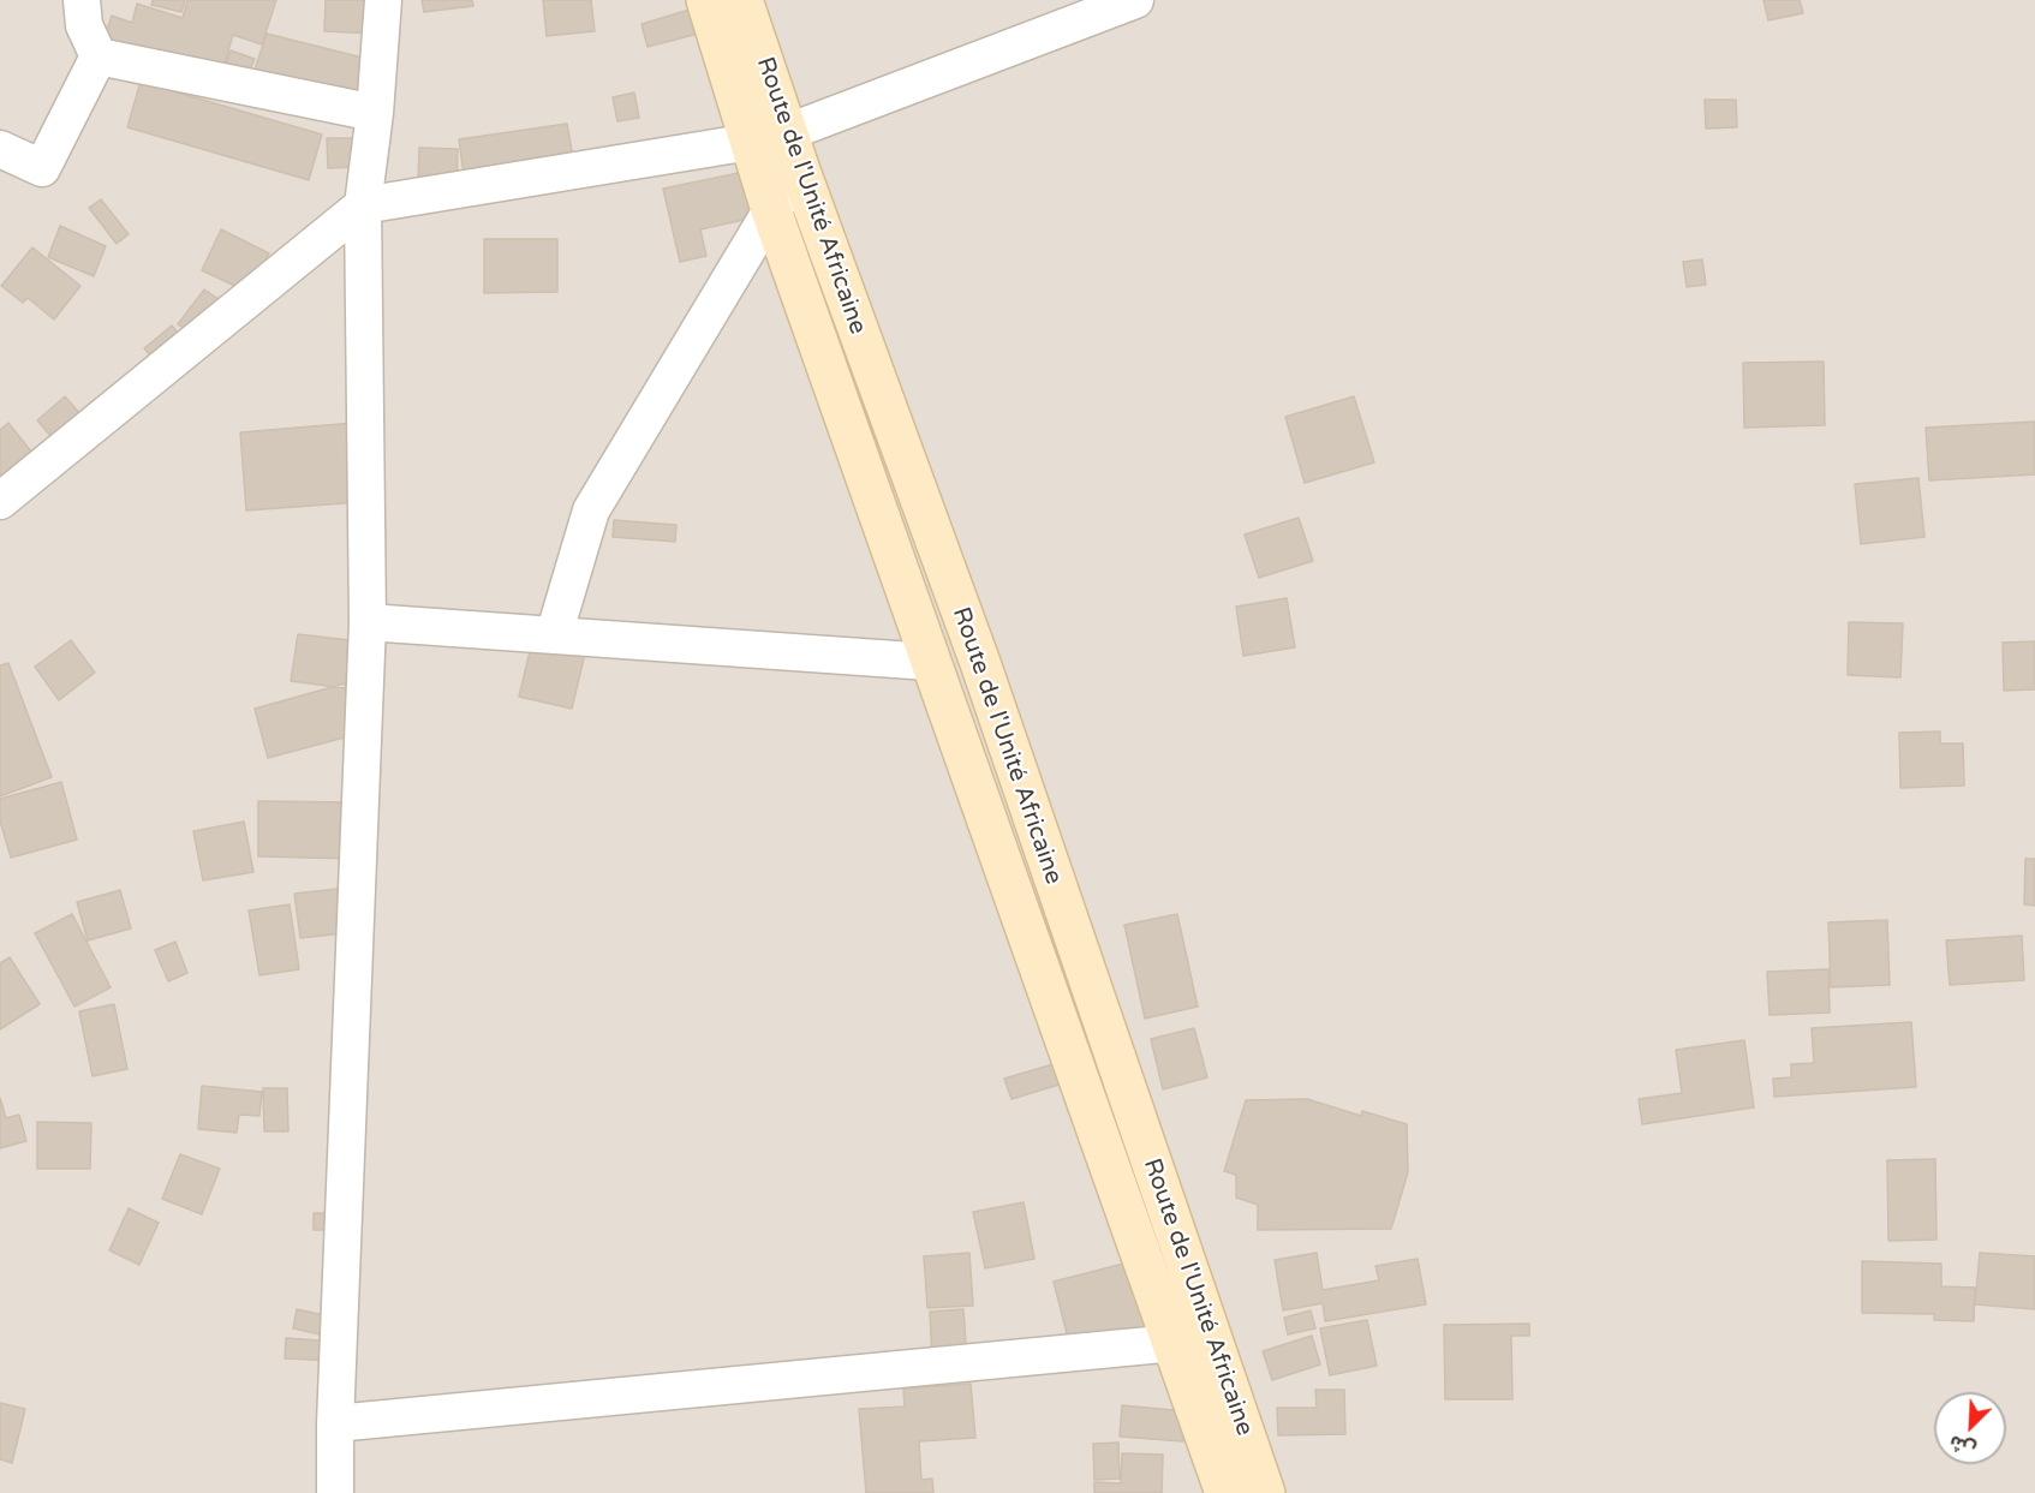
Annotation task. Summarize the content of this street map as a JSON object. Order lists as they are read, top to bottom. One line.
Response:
{"streets":{"main road":["Route de l'Unité Africaine"]},"north":"bottom left"}
